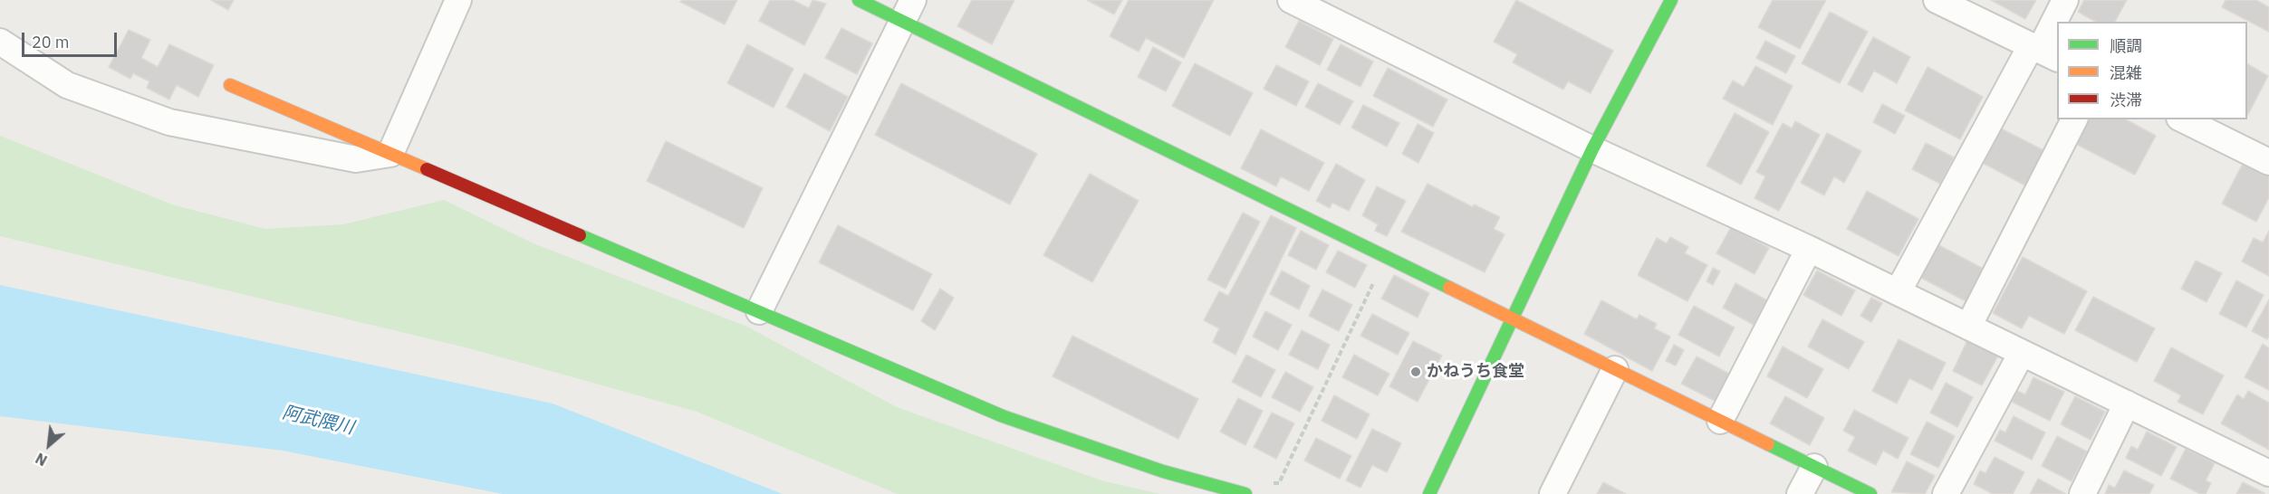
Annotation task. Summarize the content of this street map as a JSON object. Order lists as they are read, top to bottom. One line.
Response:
{"water":["阿武隈川"],"places":["かねうち食堂"],"legend":["順調","混雑","渋滞"],"scale_bar":"20 m","north":"bottom left"}
